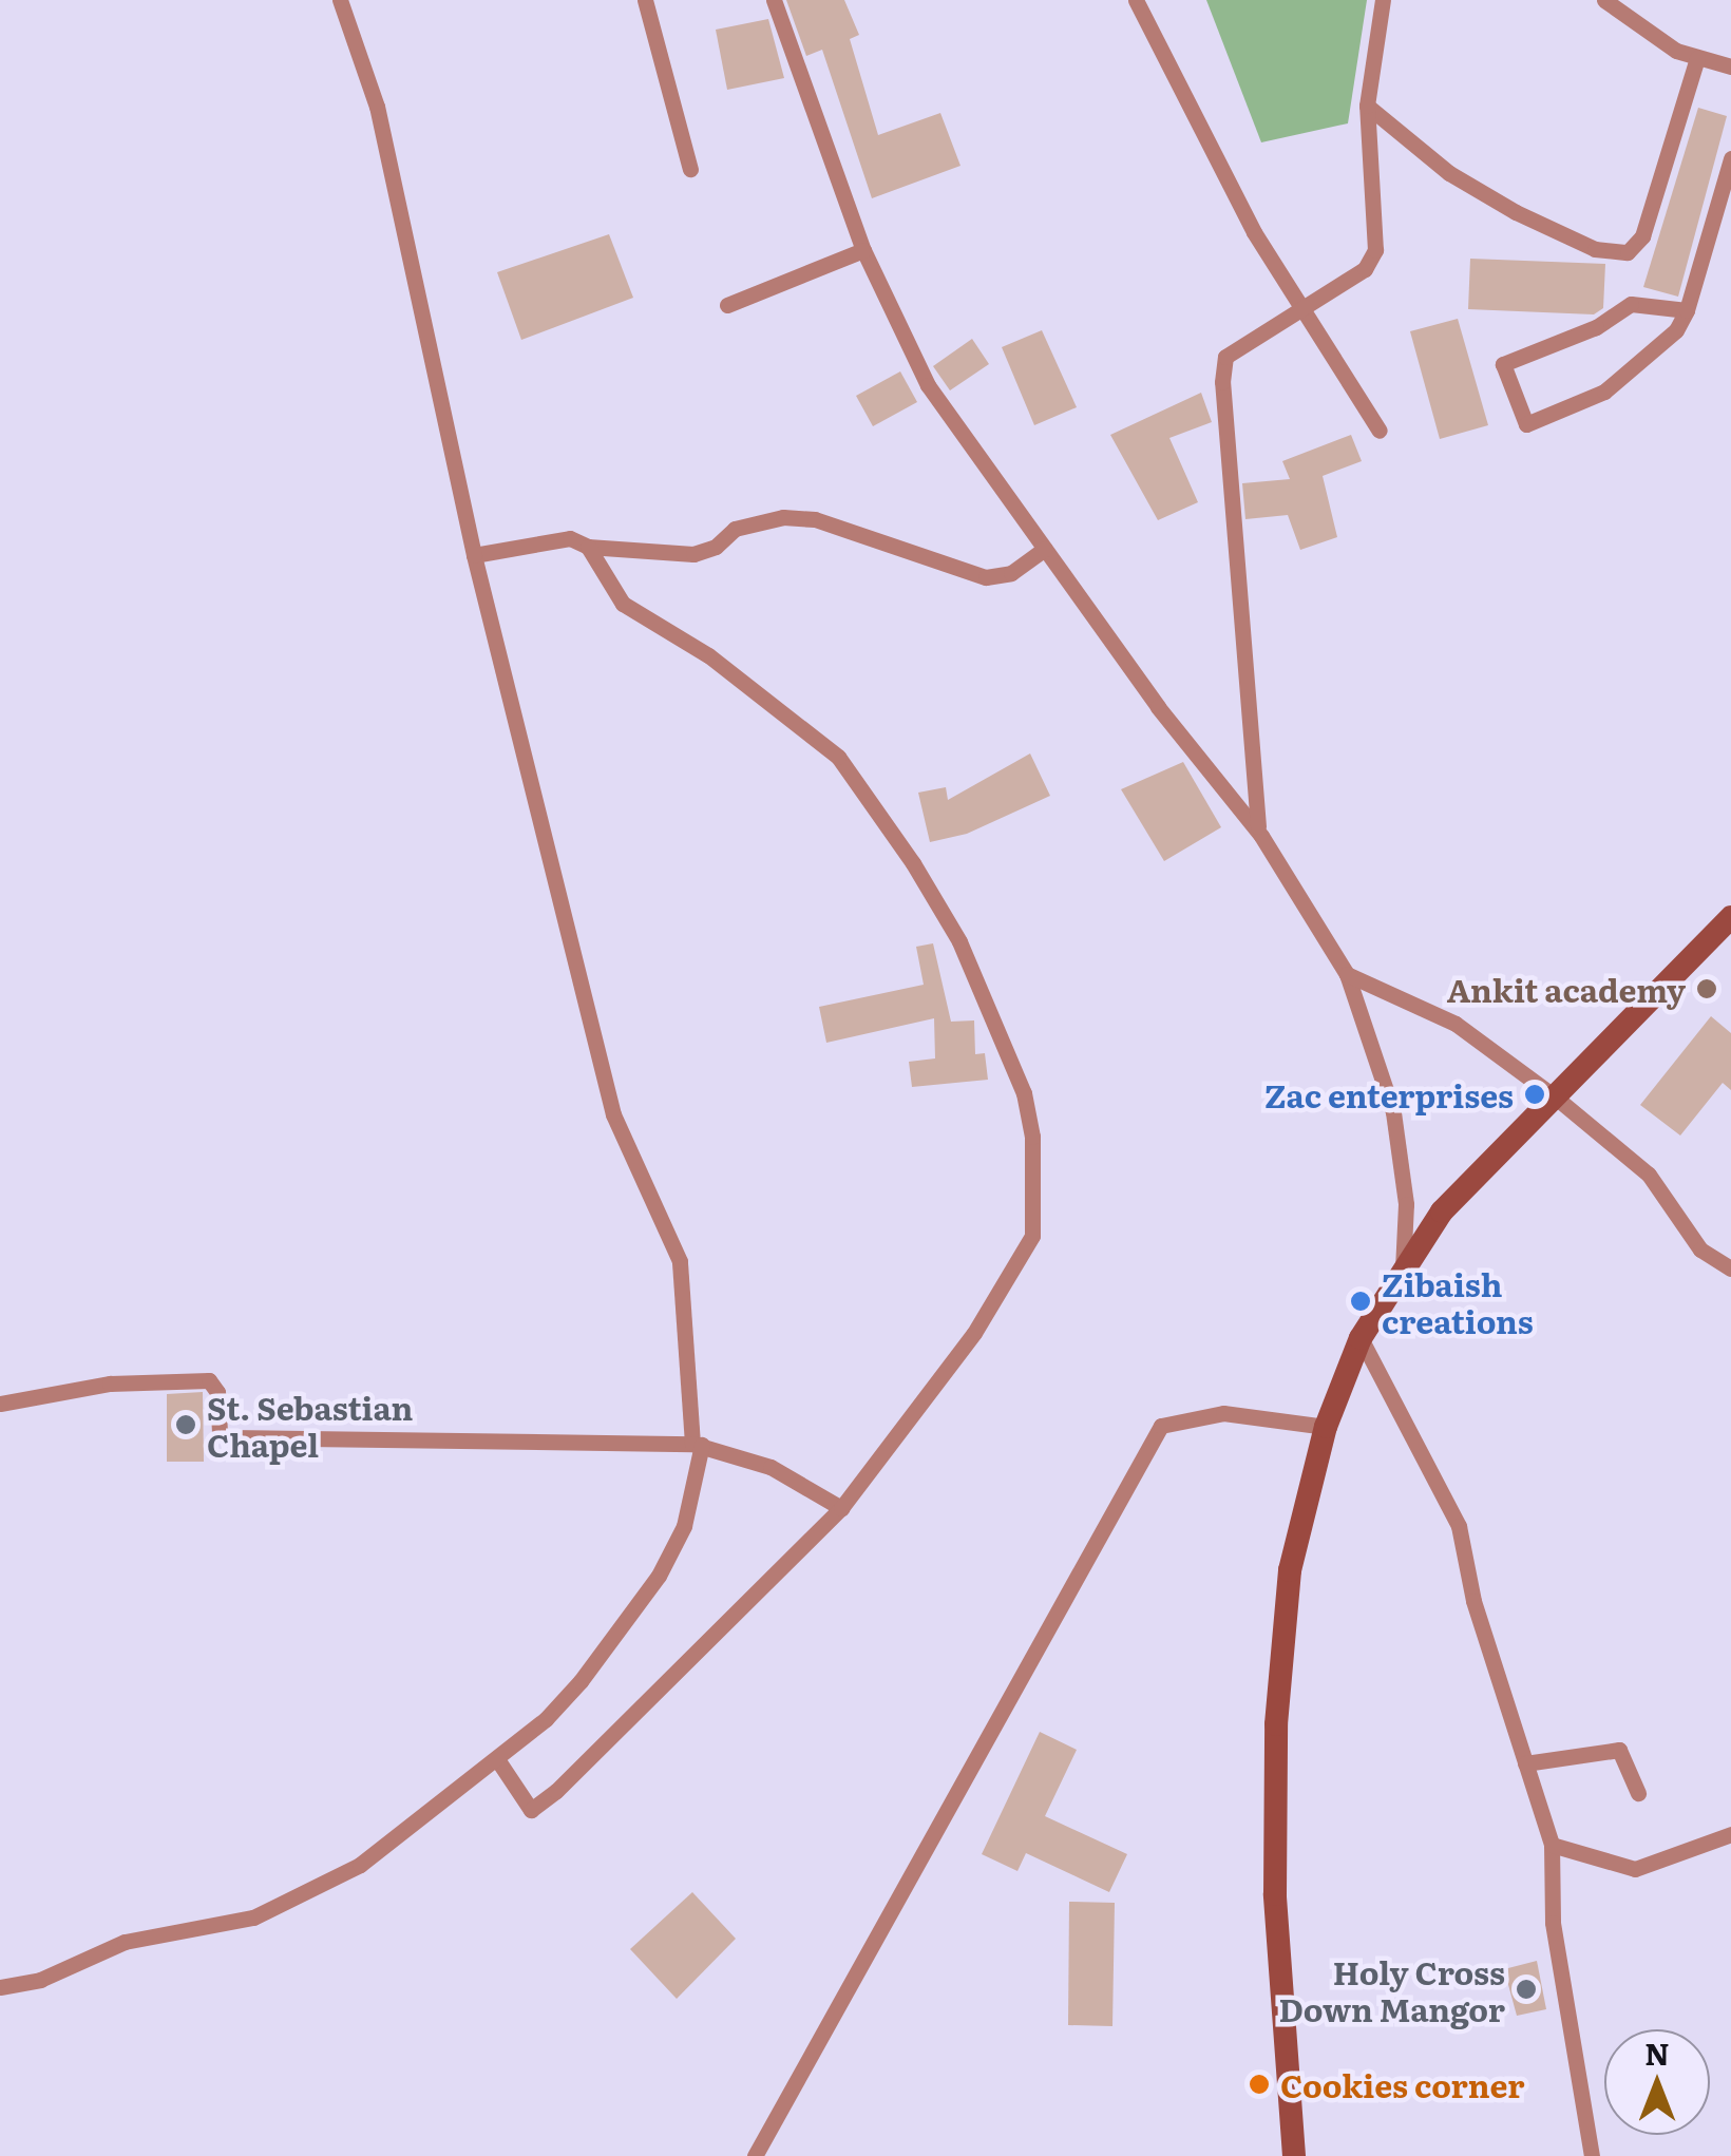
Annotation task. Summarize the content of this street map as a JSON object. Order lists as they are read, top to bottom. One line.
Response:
{"places":["Ankit academy","Zac enterprises","Zibaish creations","St. Sebastian Chapel","Holy Cross Down Mangor","Cookies corner"],"north":"top"}
